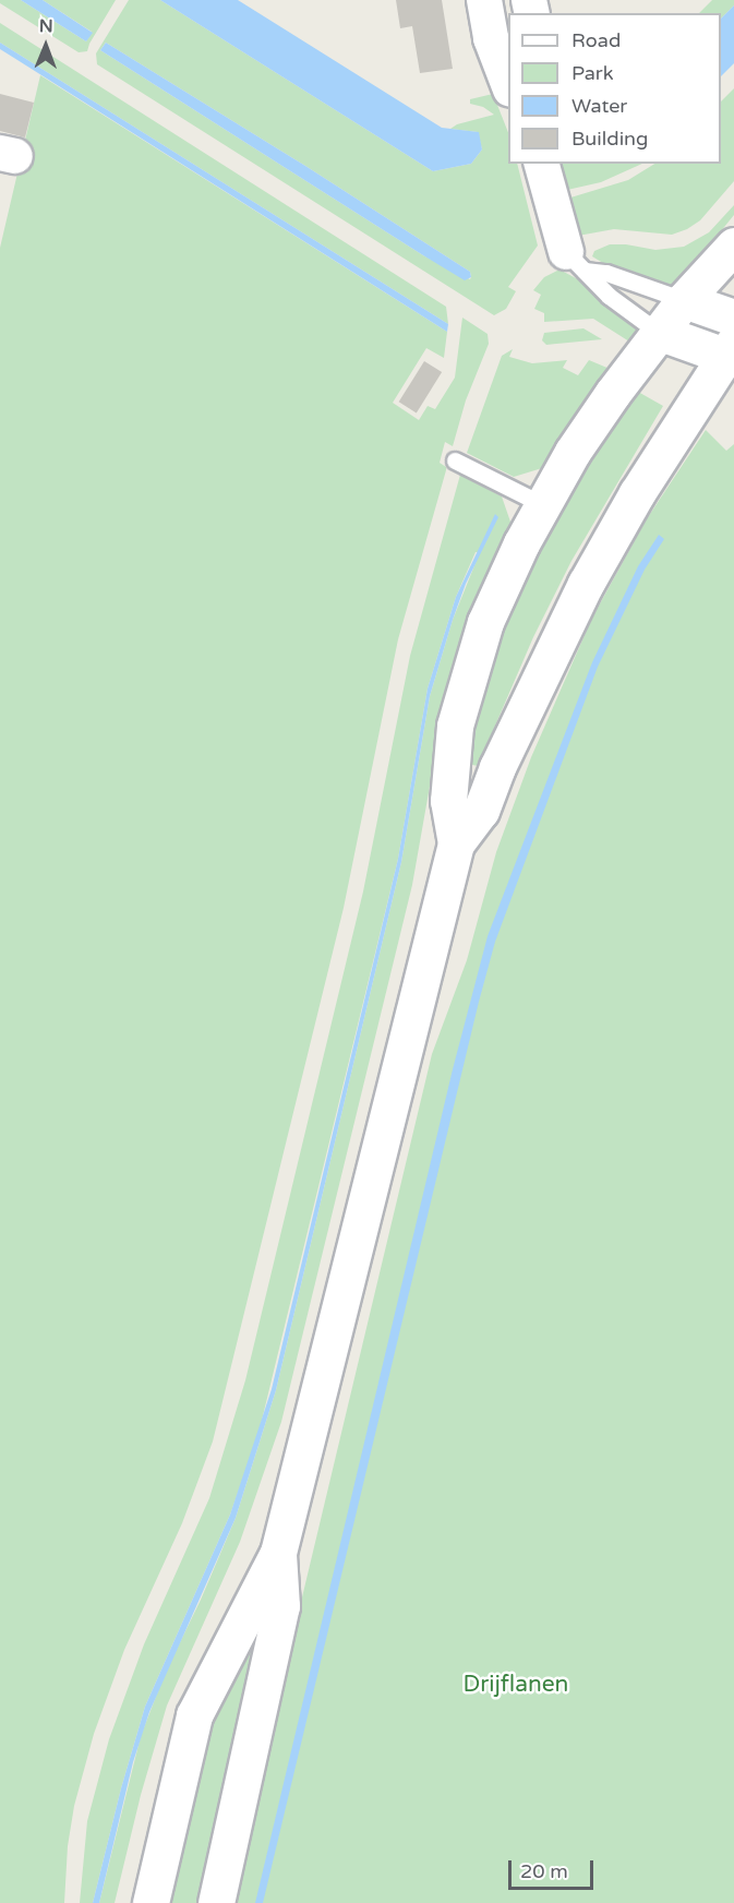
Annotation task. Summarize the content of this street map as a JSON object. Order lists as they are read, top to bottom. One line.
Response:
{"parks":["Drijflanen"],"legend":["Road","Park","Water","Building"],"scale_bar":"20 m","north":"top"}
